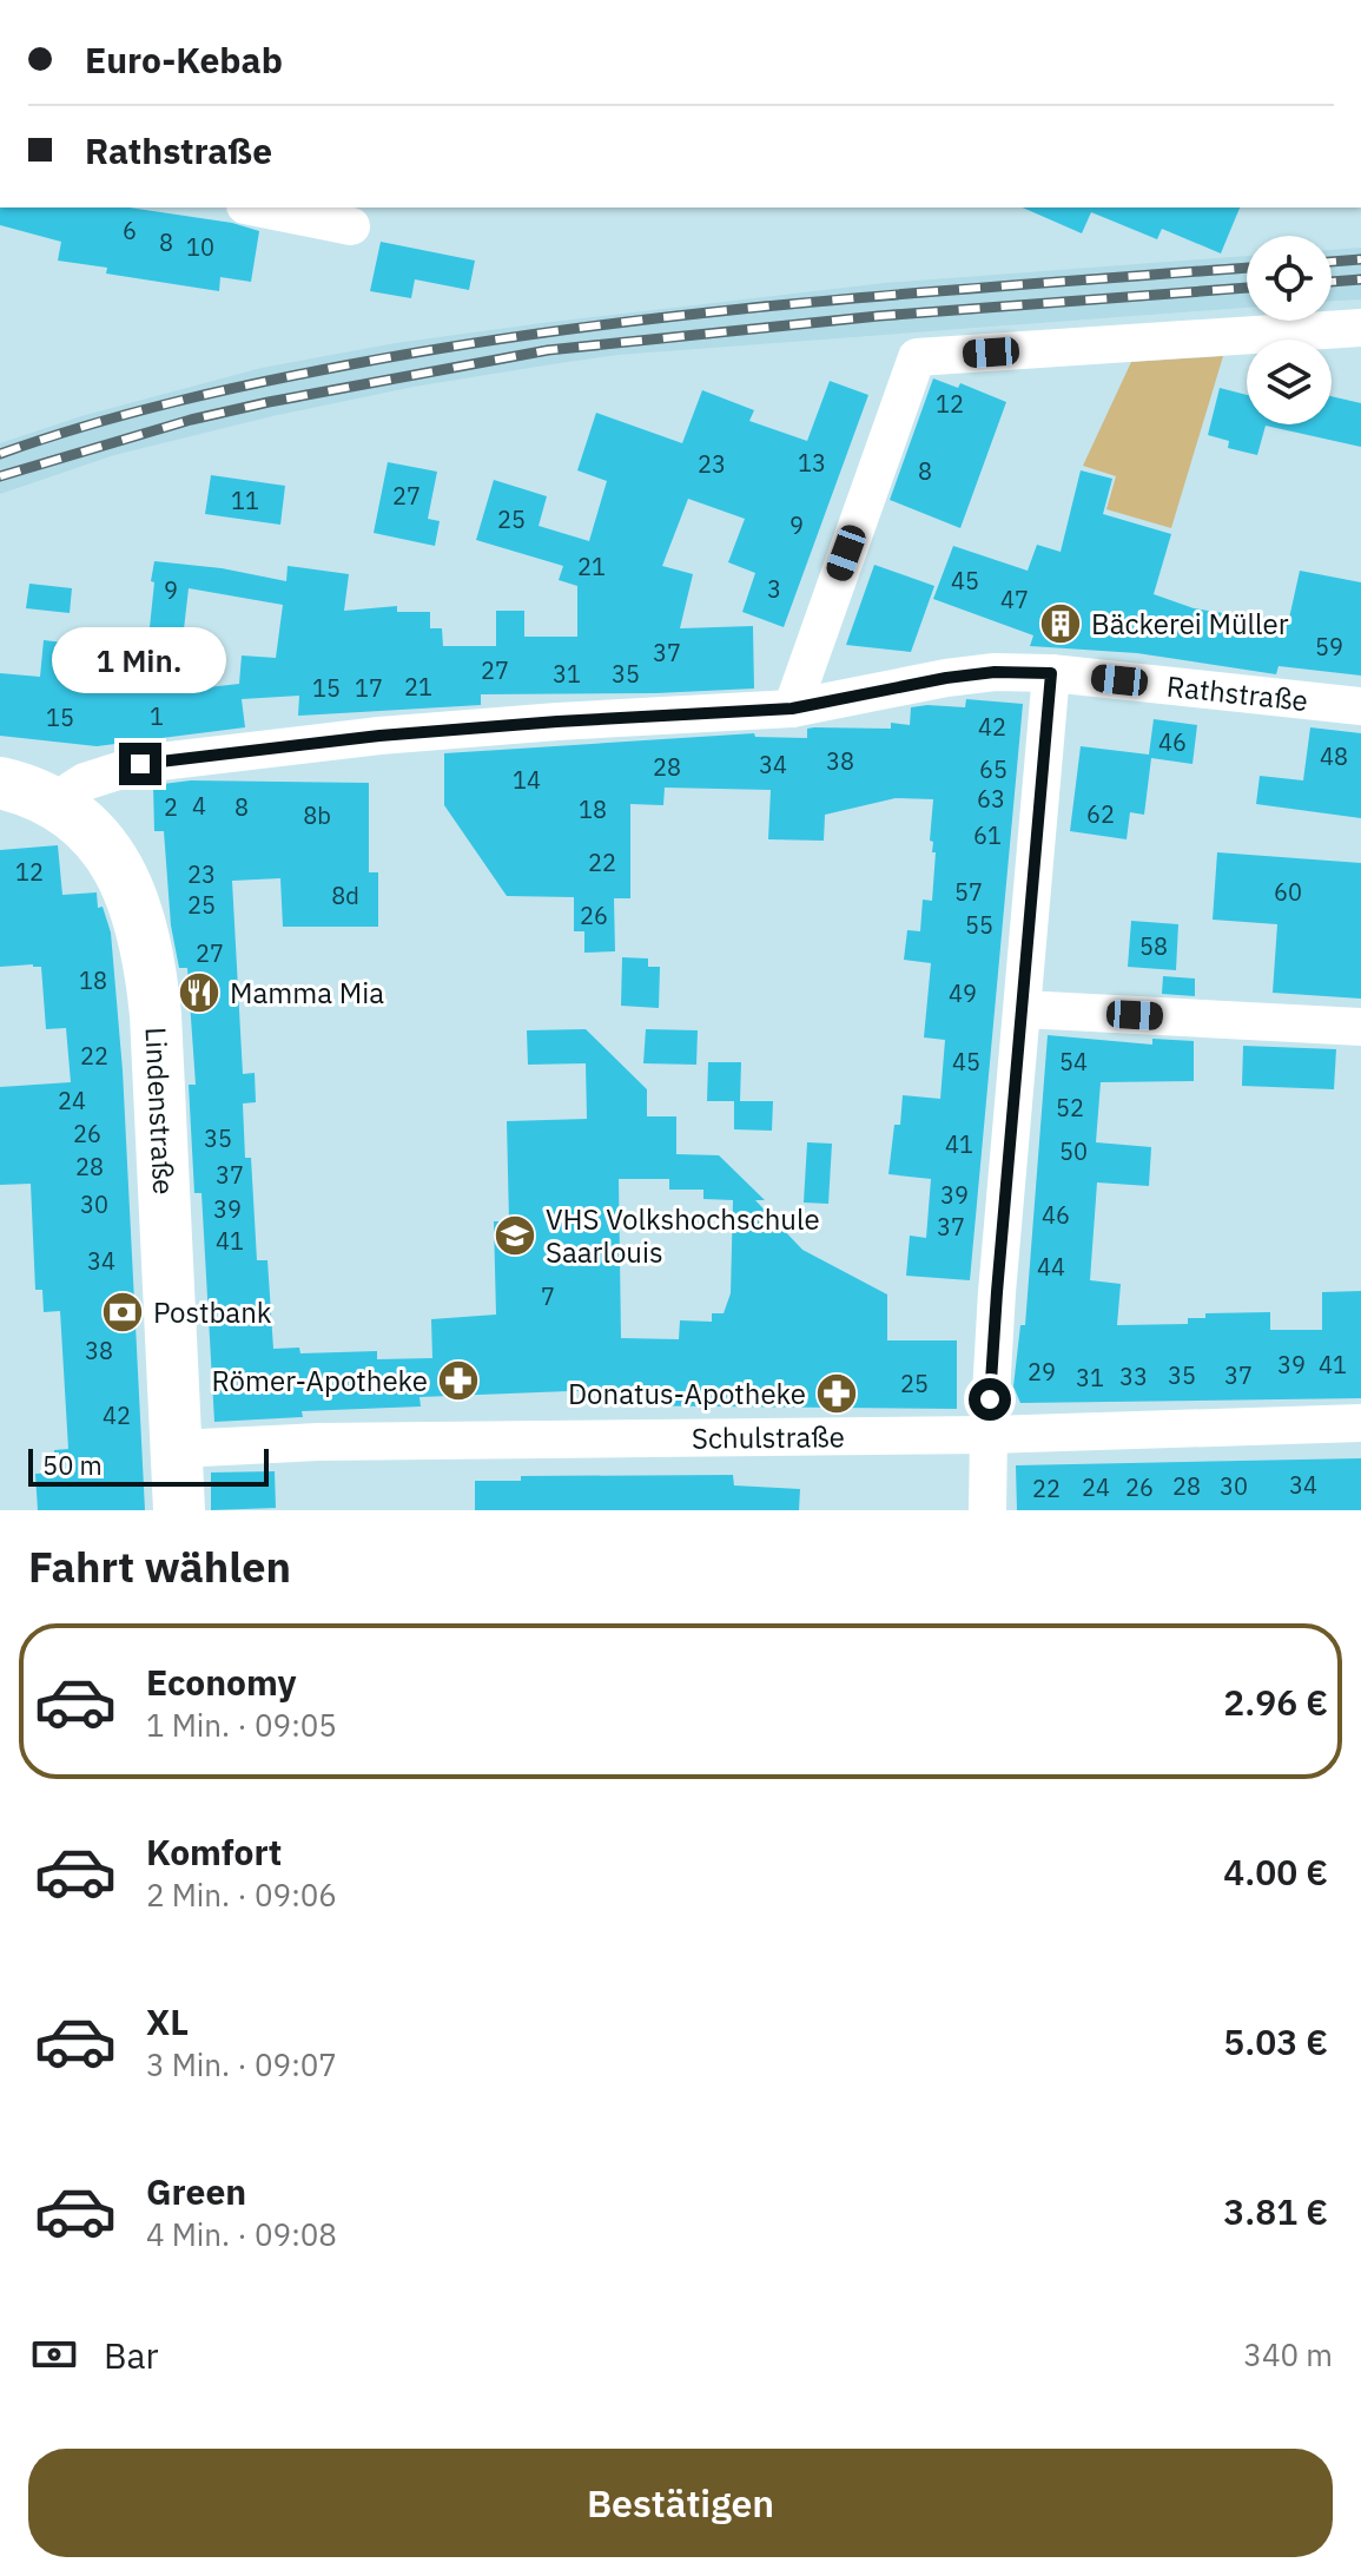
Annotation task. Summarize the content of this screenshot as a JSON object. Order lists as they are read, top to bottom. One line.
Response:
{"streets":{"street":["Rathstraße","Lindenstraße","Schulstraße"]},"crossings":[["Rathstraße","Lindenstraße"],["Lindenstraße","Schulstraße"]],"places":{"building":["Bäckerei Müller"],"restaurant":["Mamma Mia"],"school or university":["VHS Volkshochschule Saarlouis"],"bank":["Postbank"],"pharmacy":["Römer-Apotheke","Donatus-Apotheke"]},"house_numbers":["6","8","10","12","13","23","8","27","11","25","9","21","45","3","9","47","59","37","27","31","35","21","15","17","1","15","42","46","48","38","34","28","65","14","63","4","2","8","18","62","8b","61","22","12","23","57","60","8d","25","26","55","58","27","18","49","22","45","54","24","52","26","35","41","50","28","37","39","30","39","46","37","41","34","44","7","38","39","41","29","35","37","33","31","25","42","34","28","30","24","26","22"],"scale_bar":"50 m","page":{"banner":["Euro-Kebab","Rathstraße"],"bubble":"1 Min.","scale":"50 m","heading":"Fahrt wählen","list":[{"name":"Economy","note":"1 Min. · 09:05","value":"2.96 €"},{"name":"Komfort","note":"2 Min. · 09:06","value":"4.00 €"},{"name":"XL","note":"3 Min. · 09:07","value":"5.03 €"},{"name":"Green","note":"4 Min. · 09:08","value":"3.81 €"}],"pay":["Bar","340 m"],"buttons":"Bestätigen"}}
